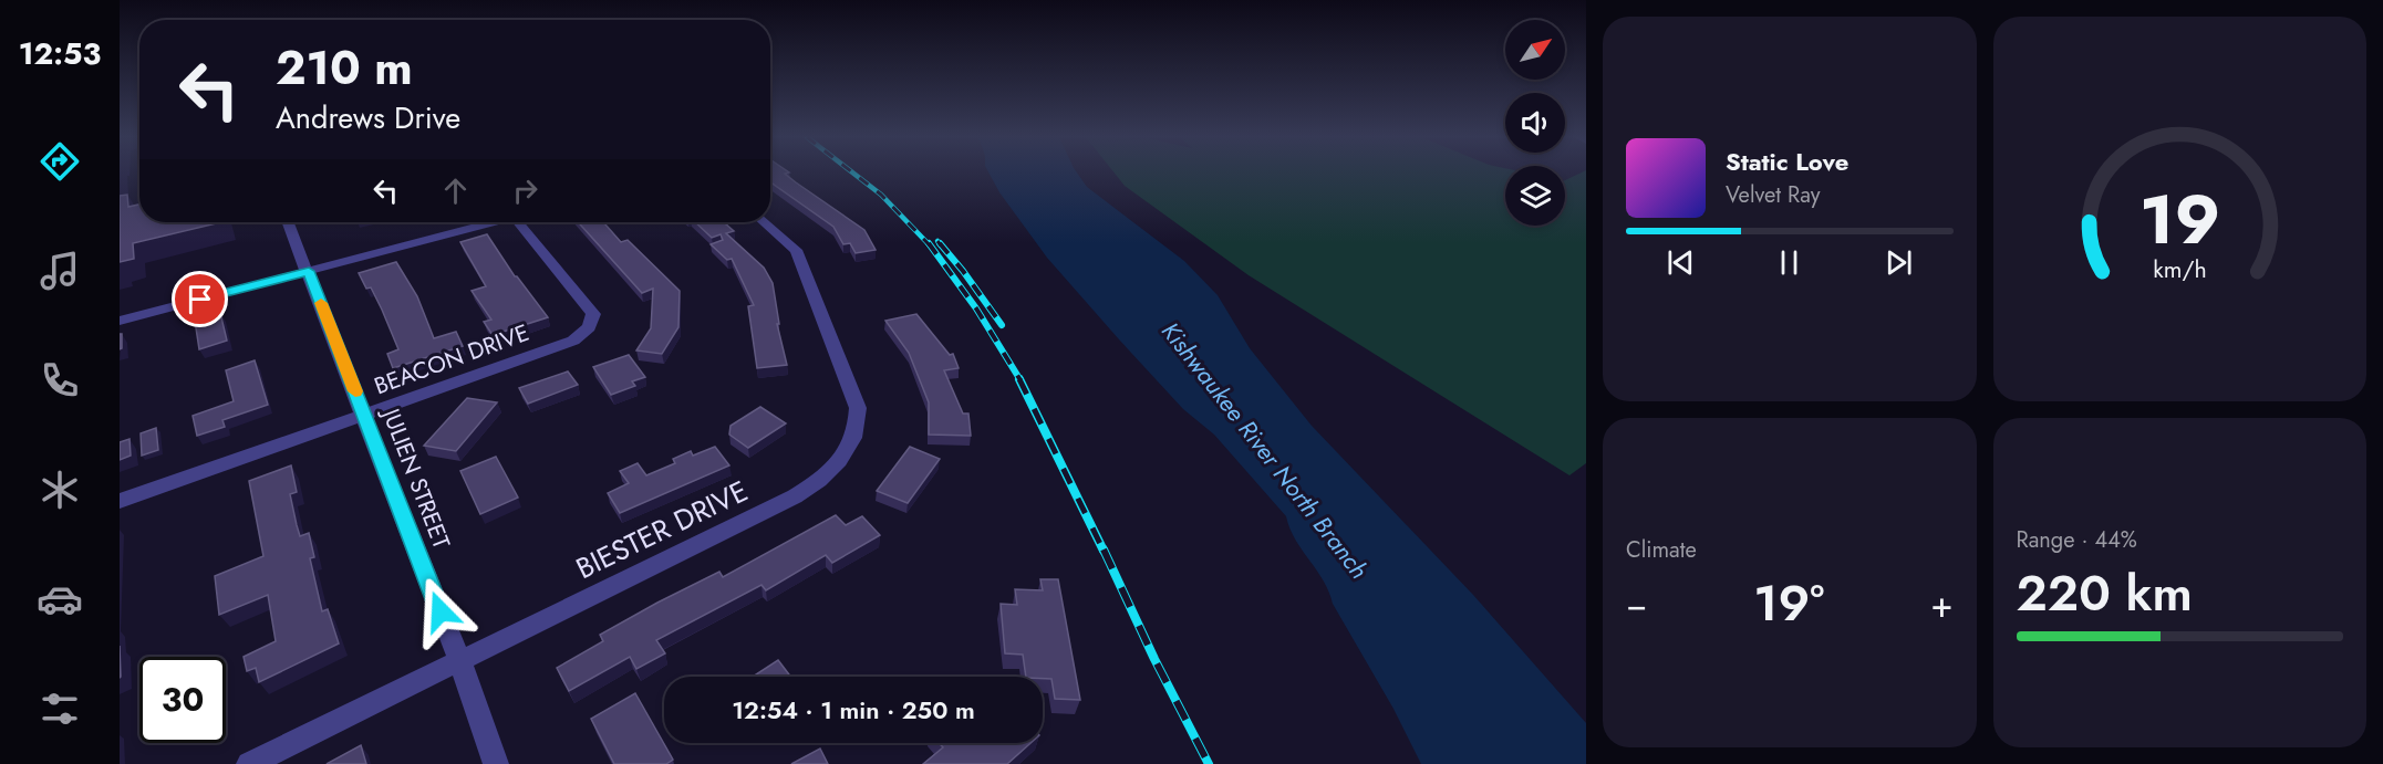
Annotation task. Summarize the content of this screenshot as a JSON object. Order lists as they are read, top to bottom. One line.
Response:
{"streets":{"street":["BEACON DRIVE","JULIEN STREET","BIESTER DRIVE"]},"crossings":[["BEACON DRIVE","JULIEN STREET"],["JULIEN STREET","BIESTER DRIVE"]],"water":["Kishwaukee River North Branch"],"north":"top right","page":{"tabs":"12:53","turn":["210 m","Andrews Drive"],"song":["Static Love","Velvet Ray"],"tile":["Climate",["Range · 44%","220 km"]],"heat":["−","19°","+"],"limit":"30","trip":"12:54 · 1 min · 250 m","gauge":["19","km/h"]}}
